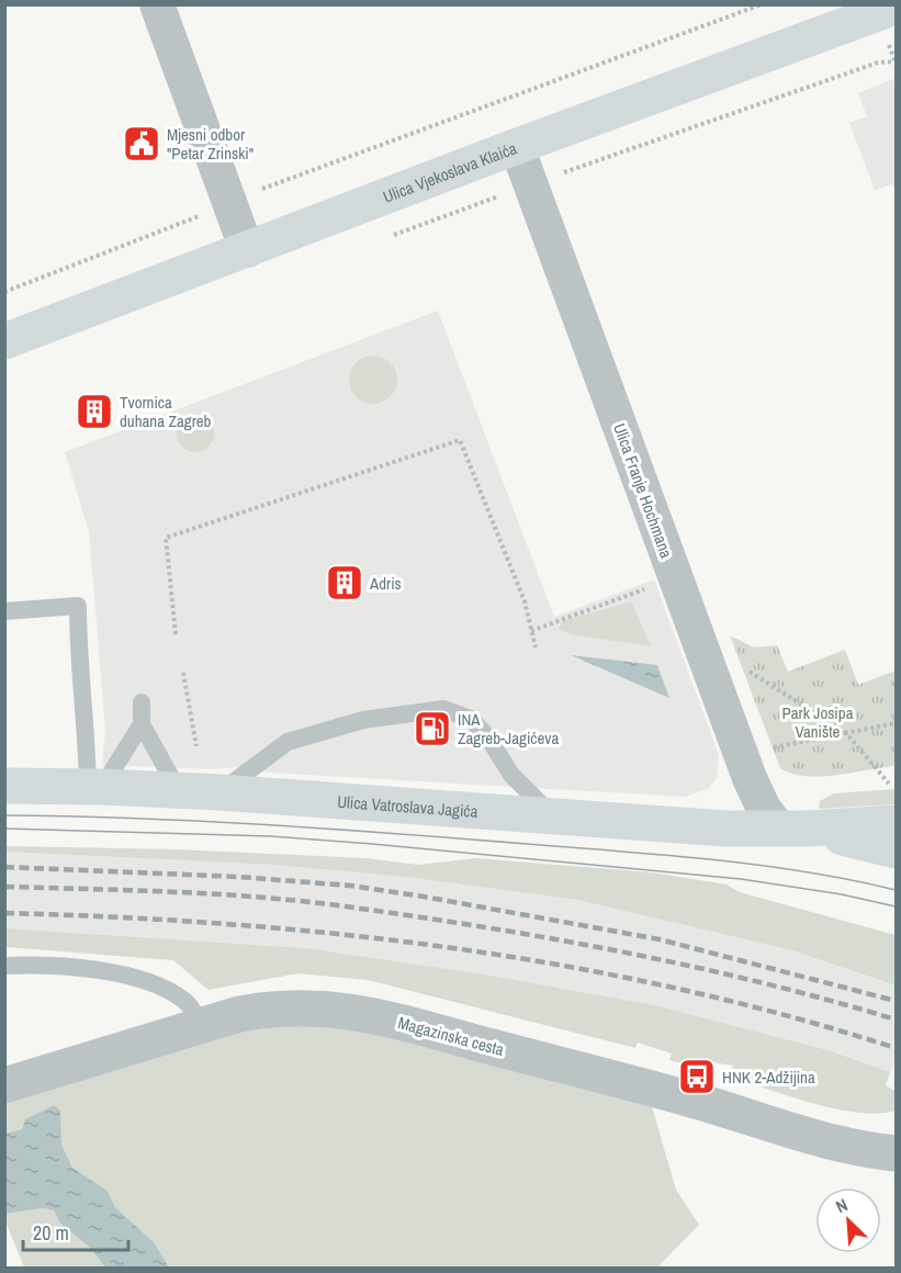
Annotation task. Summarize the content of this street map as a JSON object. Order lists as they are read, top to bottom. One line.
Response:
{"streets":{"main road":["Ulica Vjekoslava Klaića","Ulica Vatroslava Jagića"],"street":["Ulica Franje Hochmana","Magazinska cesta"]},"crossings":[["Ulica Vjekoslava Klaića","Ulica Franje Hochmana"],["Ulica Franje Hochmana","Ulica Vatroslava Jagića"]],"parks":["Park Josipa Vanište"],"places":{"public building":["Mjesni odbor \"Petar Zrinski\""],"building":["Tvornica duhana Zagreb","Adris"],"fuel station":["INA Zagreb-Jagićeva"],"bus stop":["HNK 2-Adžijina"]},"scale_bar":"20 m","north":"top left"}
